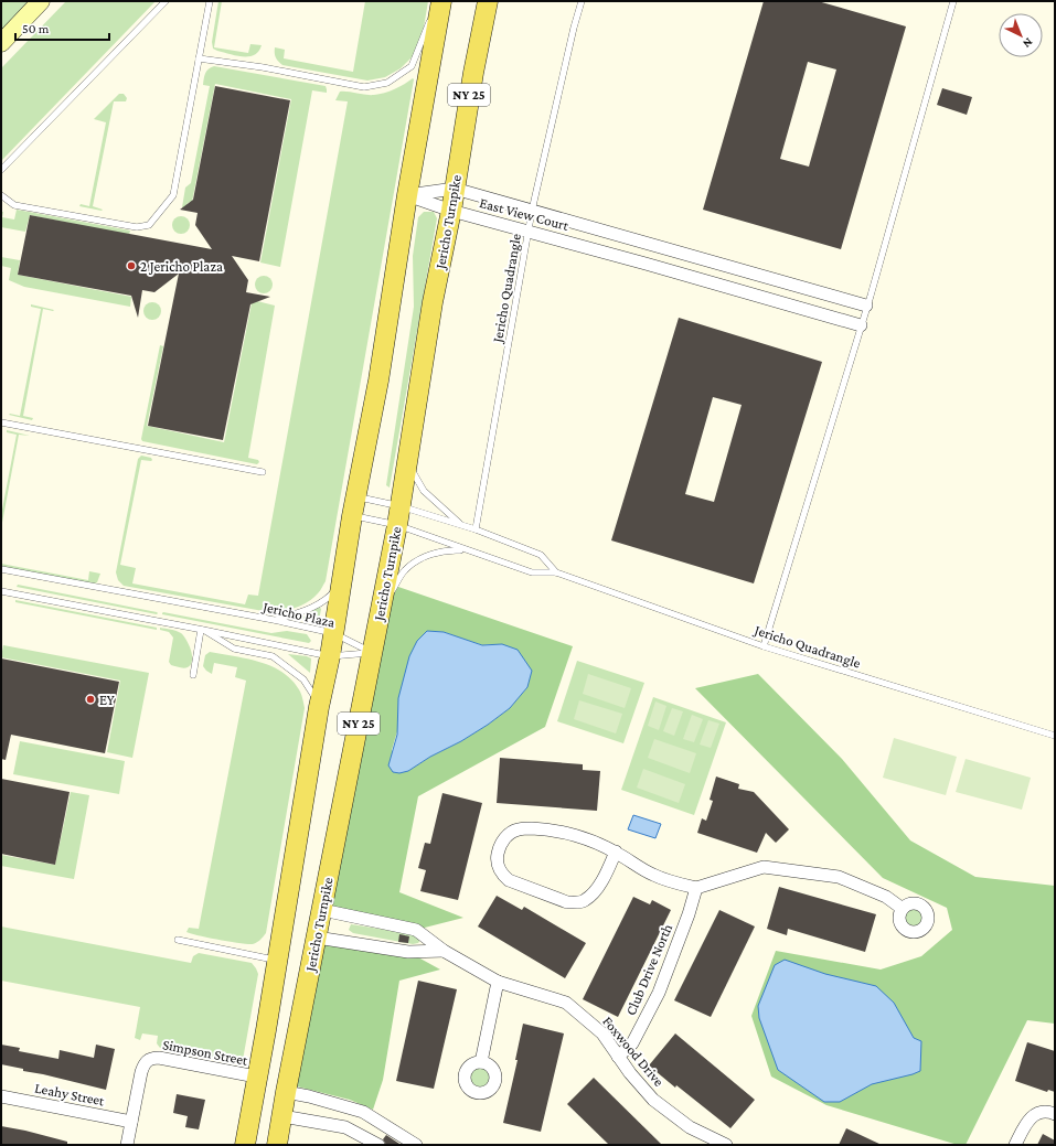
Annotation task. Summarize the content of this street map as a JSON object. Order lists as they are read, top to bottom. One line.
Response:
{"streets":{"main road":["NY 25","Jericho Turnpike"],"street":["East View Court","Club Drive North","Foxwood Drive","Simpson Street","Leahy Street"],"lane":["Jericho Quadrangle","Jericho Plaza"]},"crossings":[["NY 25","East View Court"],["NY 25","Jericho Quadrangle"],["NY 25","Jericho Plaza"],["NY 25","Simpson Street"],["East View Court","Jericho Turnpike"],["East View Court","Jericho Quadrangle"],["Jericho Turnpike","Jericho Quadrangle"],["Jericho Turnpike","Jericho Plaza"],["Jericho Turnpike","Foxwood Drive"],["Club Drive North","Foxwood Drive"],["Simpson Street","Leahy Street"]],"places":["2 Jericho Plaza","EY"],"scale_bar":"50 m","north":"bottom right"}
